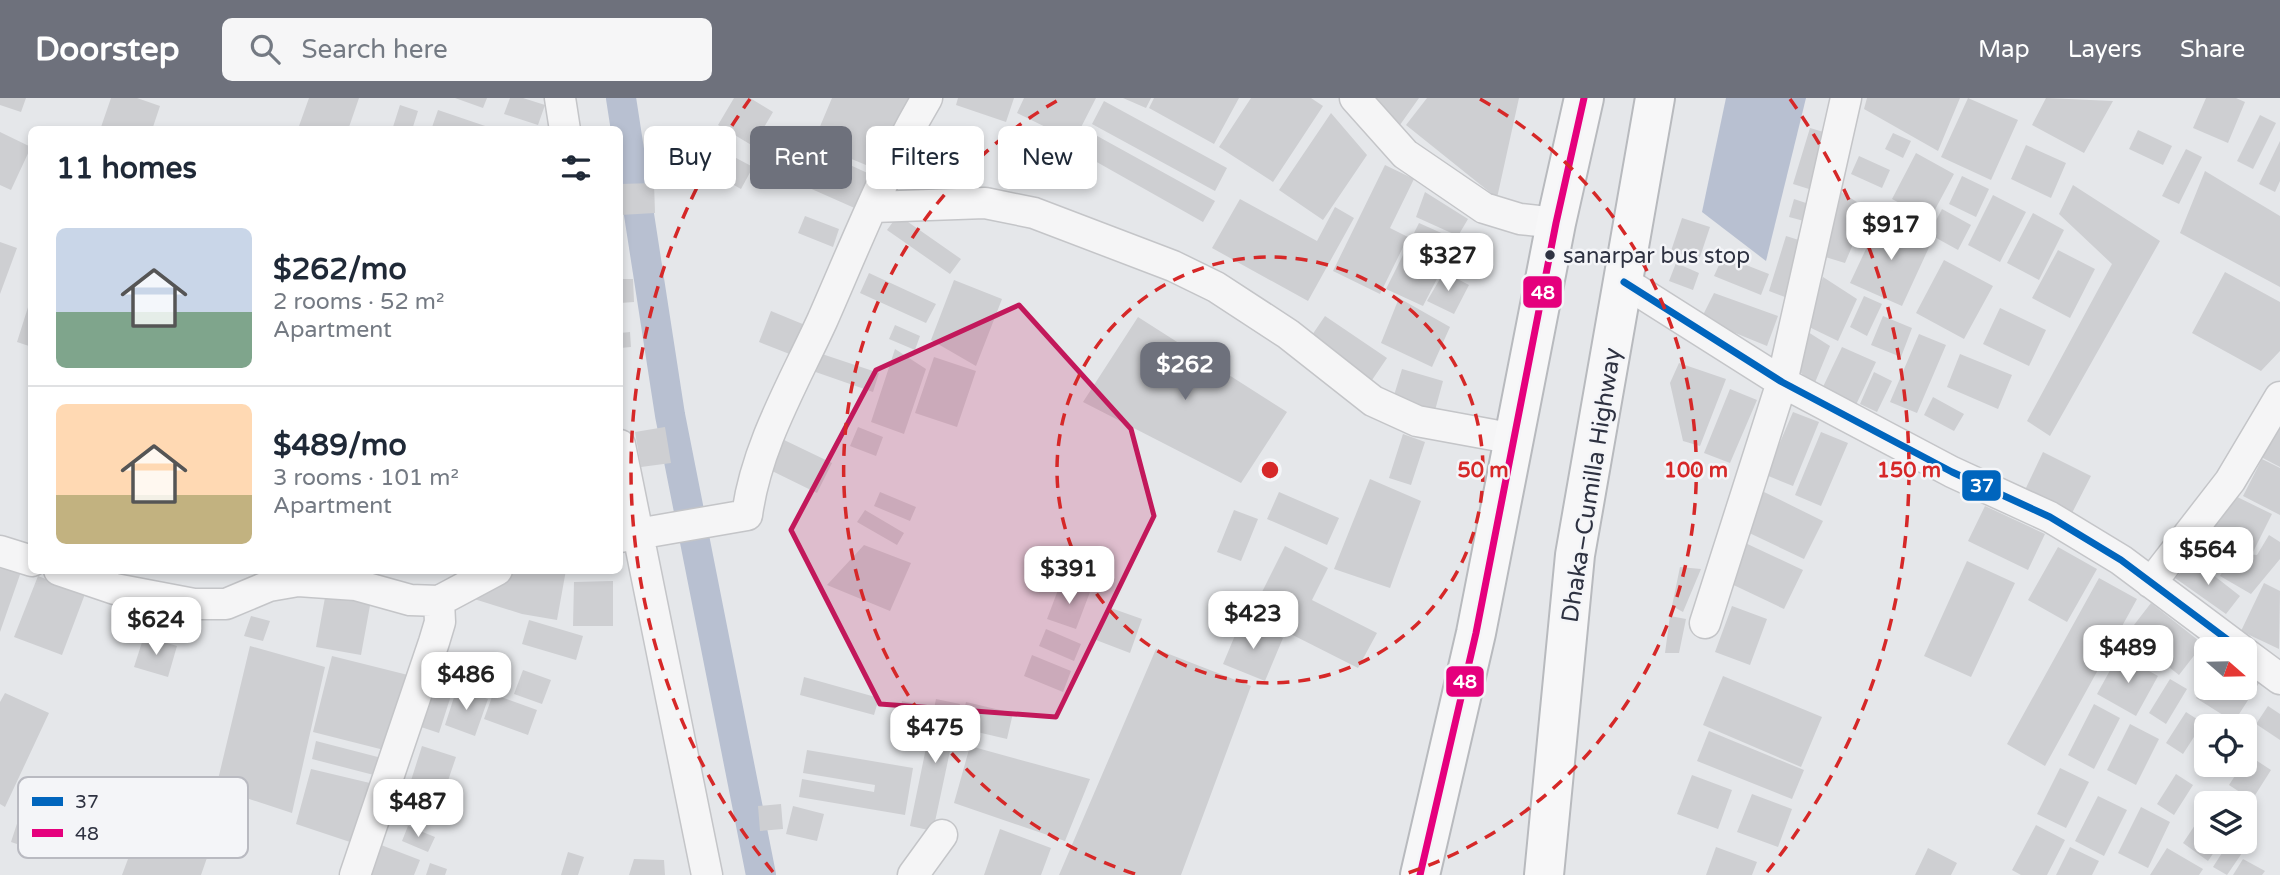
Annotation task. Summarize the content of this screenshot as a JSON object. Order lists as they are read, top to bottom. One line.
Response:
{"streets":{"highway":["Dhaka–Cumilla Highway"]},"places":["sanarpar bus stop"],"lines":["transit line 48","transit line 37"],"legend":["37","48"],"north":"right","page":{"header":"Doorstep","search":"Search here","nav":["Map","Layers","Share"],"chip":["Buy","Rent","Filters","New"],"heading":"11 homes","price":["$917","$327","$262","$564","$391","$423","$624","$489","$486","$475","$487"],"list":[{"name":"$262/mo","note":"2 rooms · 52 m² · Apartment"},{"name":"$489/mo","note":"3 rooms · 101 m² · Apartment"}]},"rings":["50 m","100 m","150 m"]}
